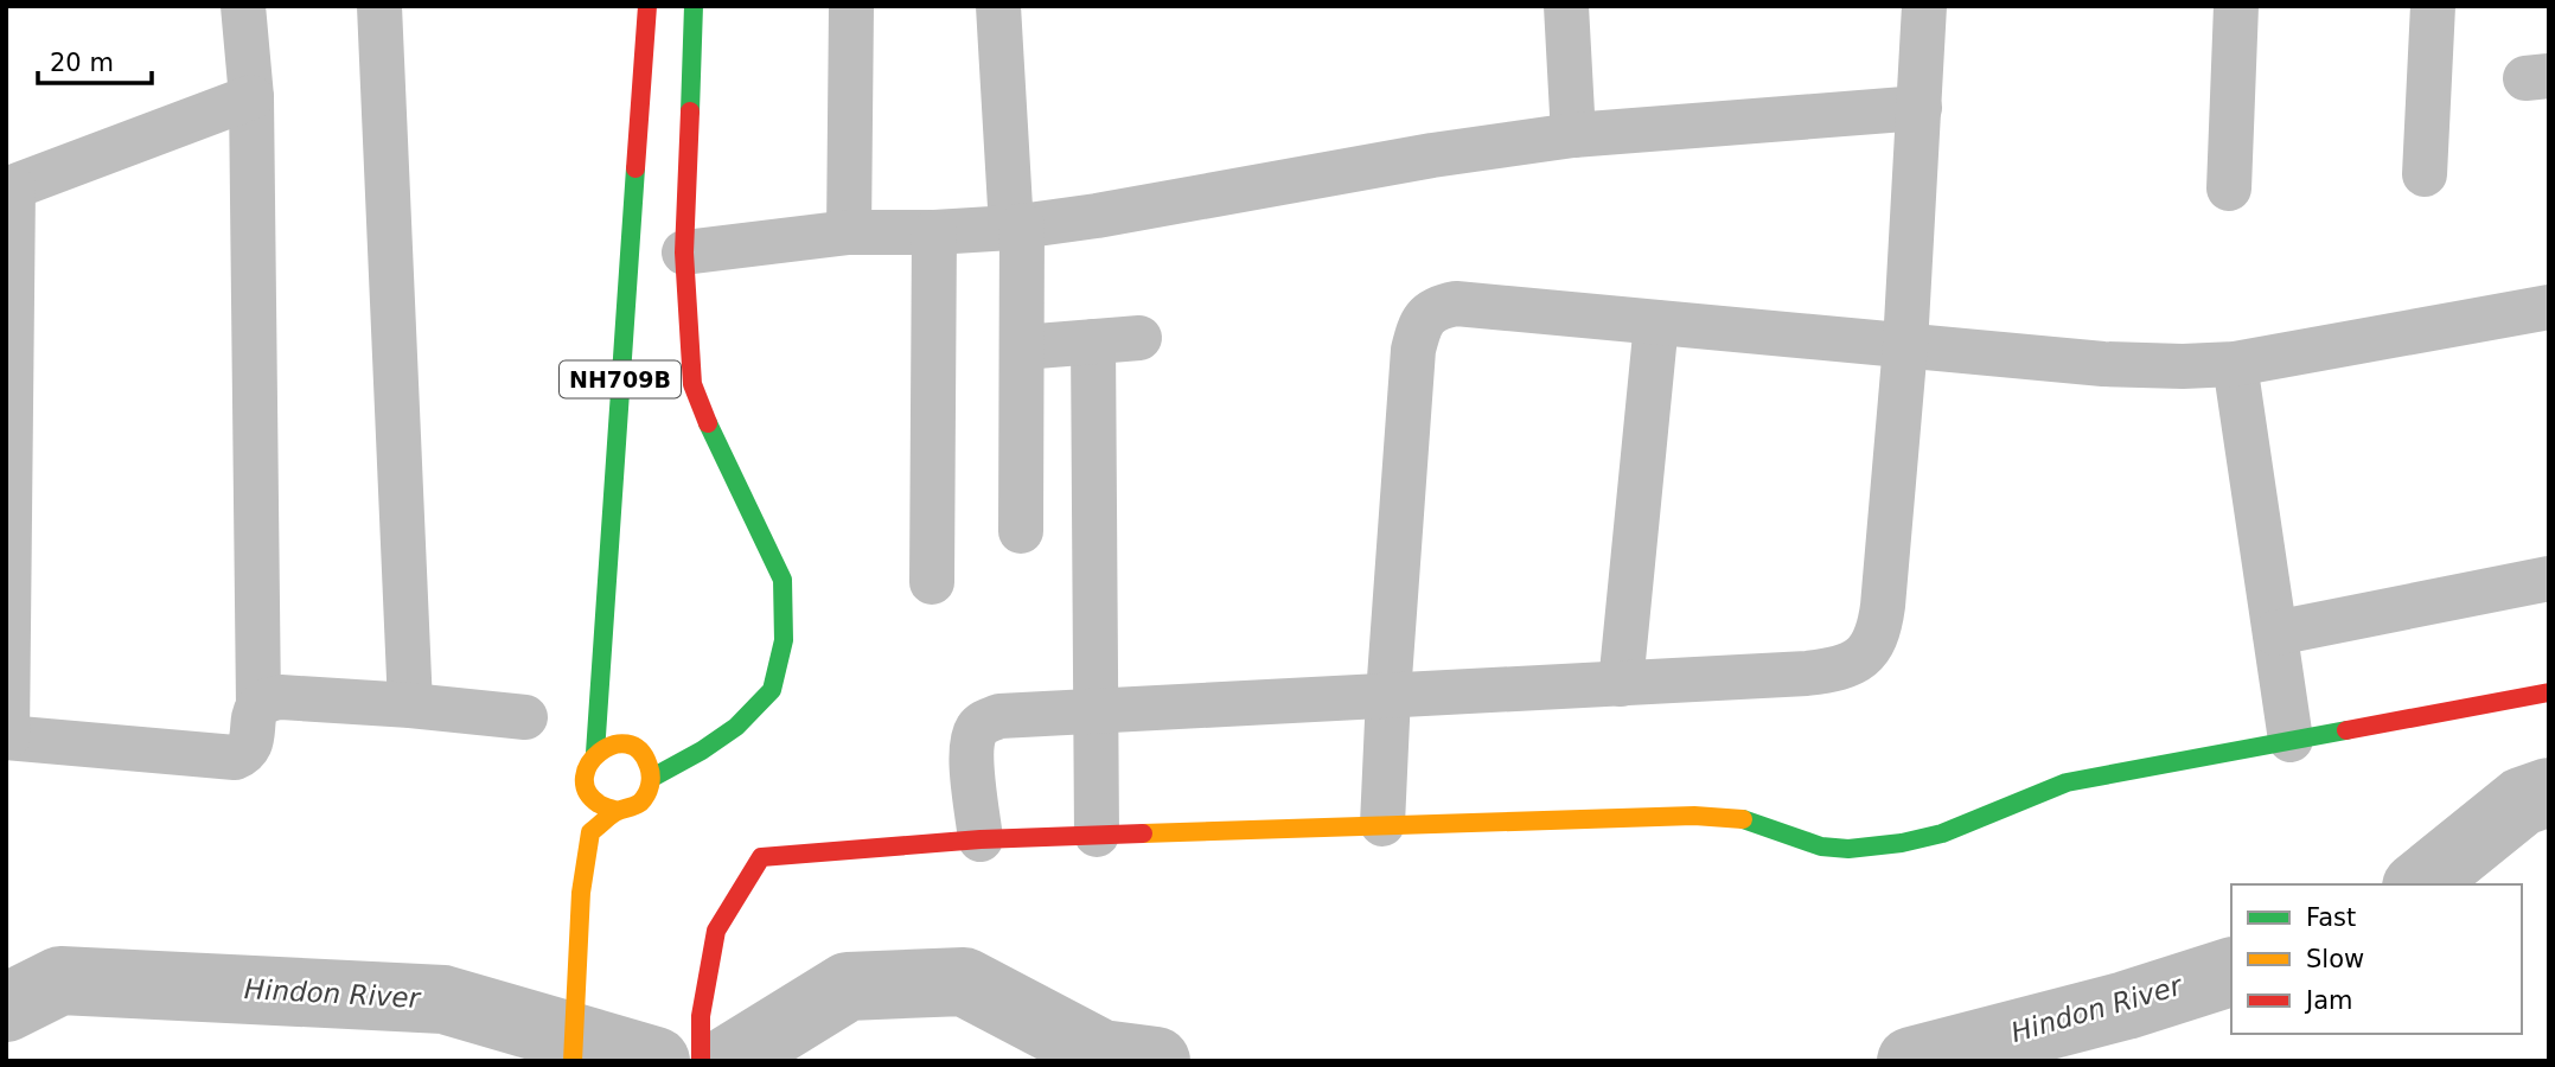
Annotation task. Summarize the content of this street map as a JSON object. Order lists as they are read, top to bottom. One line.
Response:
{"streets":{"main road":["NH709B"]},"water":["Hindon River"],"legend":["Fast","Slow","Jam"],"scale_bar":"20 m"}
